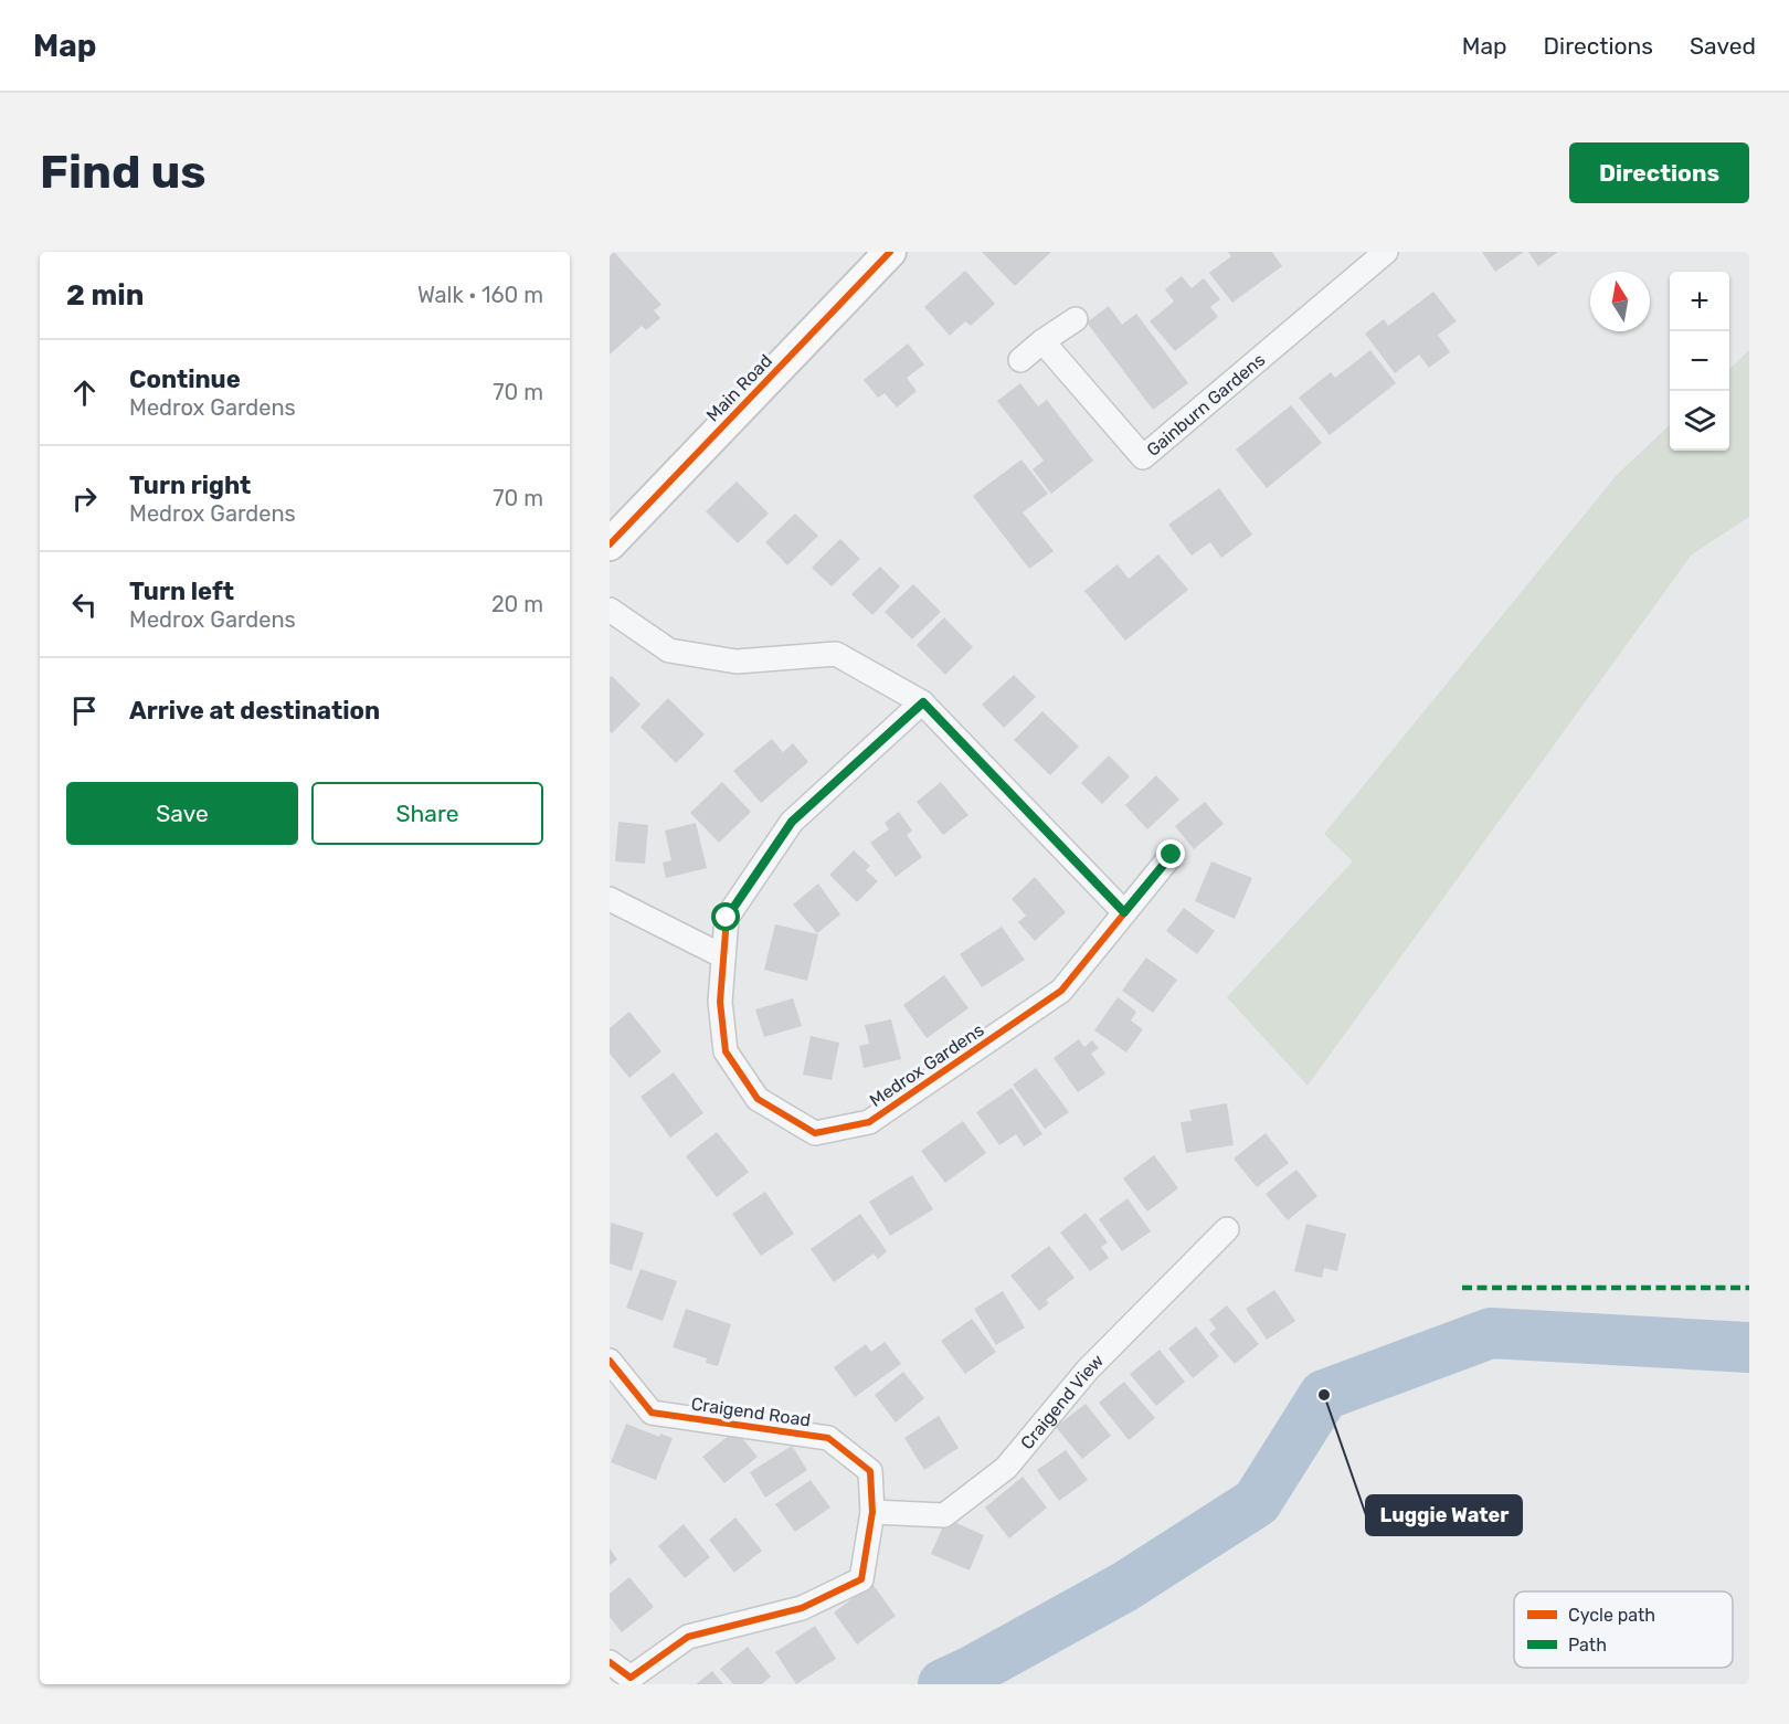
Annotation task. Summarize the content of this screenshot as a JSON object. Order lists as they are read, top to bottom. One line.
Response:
{"streets":{"street":["Main Road","Gainburn Gardens","Medrox Gardens","Craigend View","Craigend Road"]},"crossings":[["Craigend View","Craigend Road"]],"places":["Luggie Water"],"legend":["Cycle path","Path"],"north":"top","page":{"header":"Map","nav":["Map","Directions","Saved"],"buttons":["Directions",["Save","Share"]],"title":"Find us","heading":["2 min","Walk · 160 m"],"map_buttons":["+","−"],"list":[["Continue","Medrox Gardens","70 m"],["Turn right","Medrox Gardens","70 m"],["Turn left","Medrox Gardens","20 m"],"Arrive at destination"]}}
